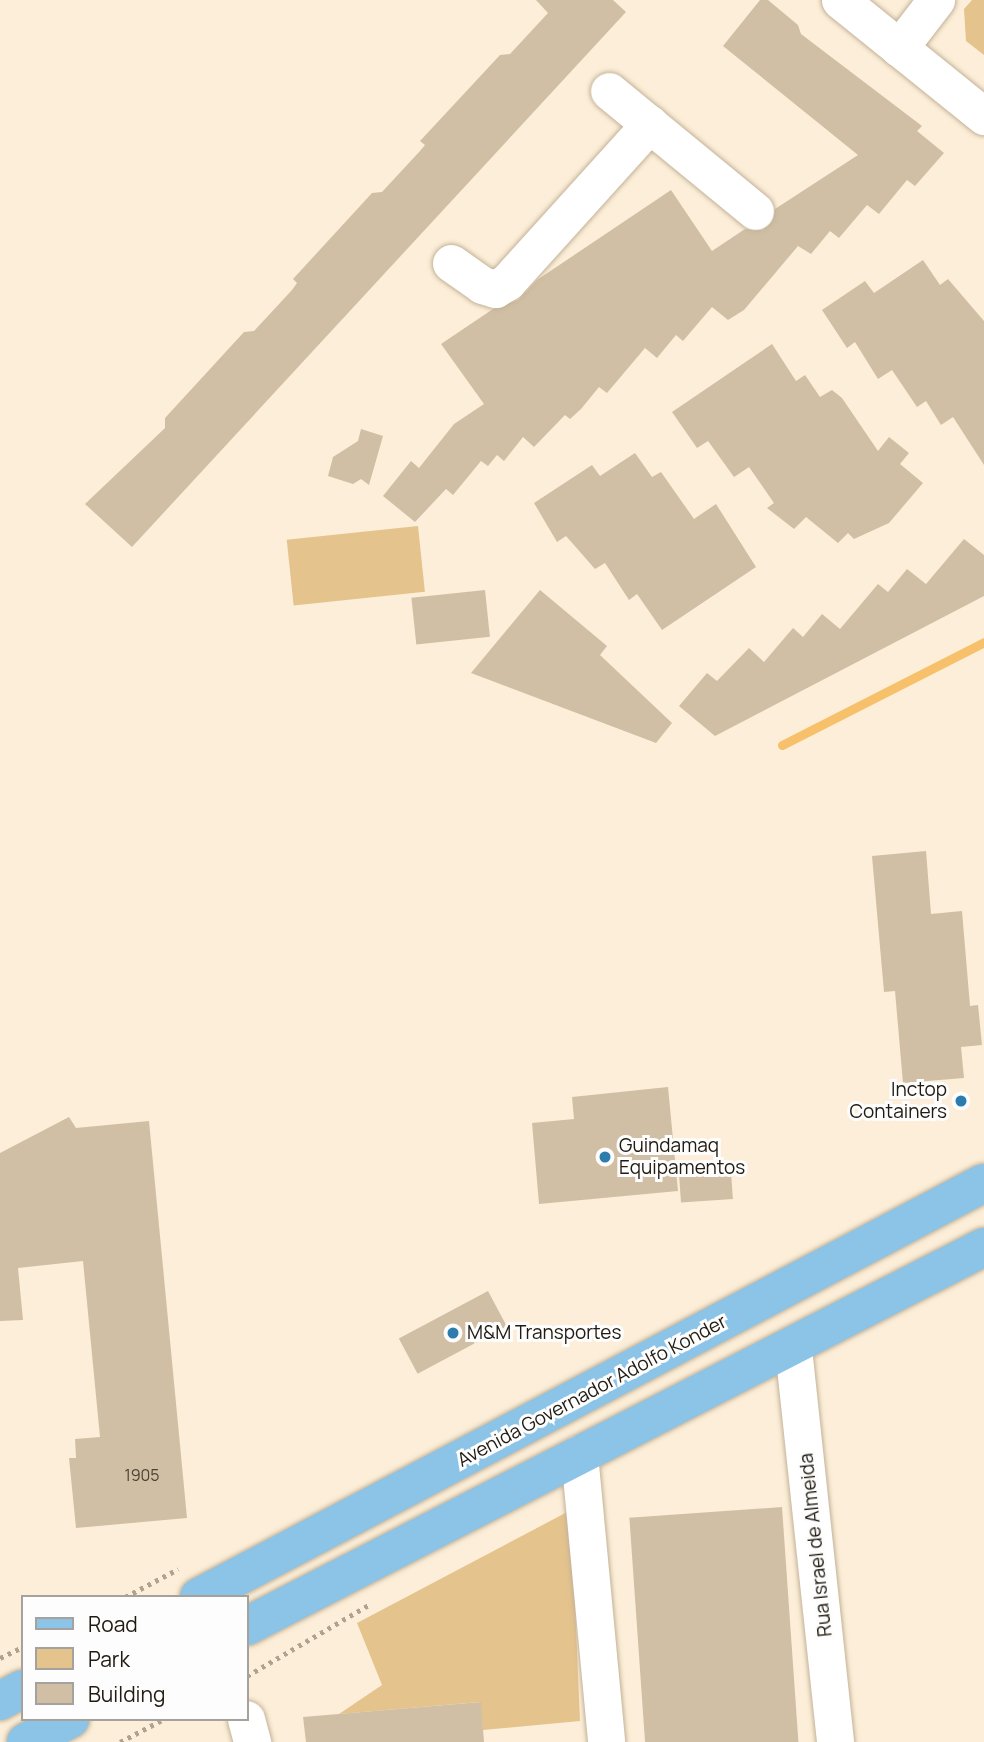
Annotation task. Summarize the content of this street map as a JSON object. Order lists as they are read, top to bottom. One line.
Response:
{"streets":{"main road":["Avenida Governador Adolfo Konder"],"street":["Rua Israel de Almeida"]},"places":["Inctop Containers","Guindamaq Equipamentos","M&M Transportes"],"house_numbers":["1905"],"legend":["Road","Park","Building"]}
